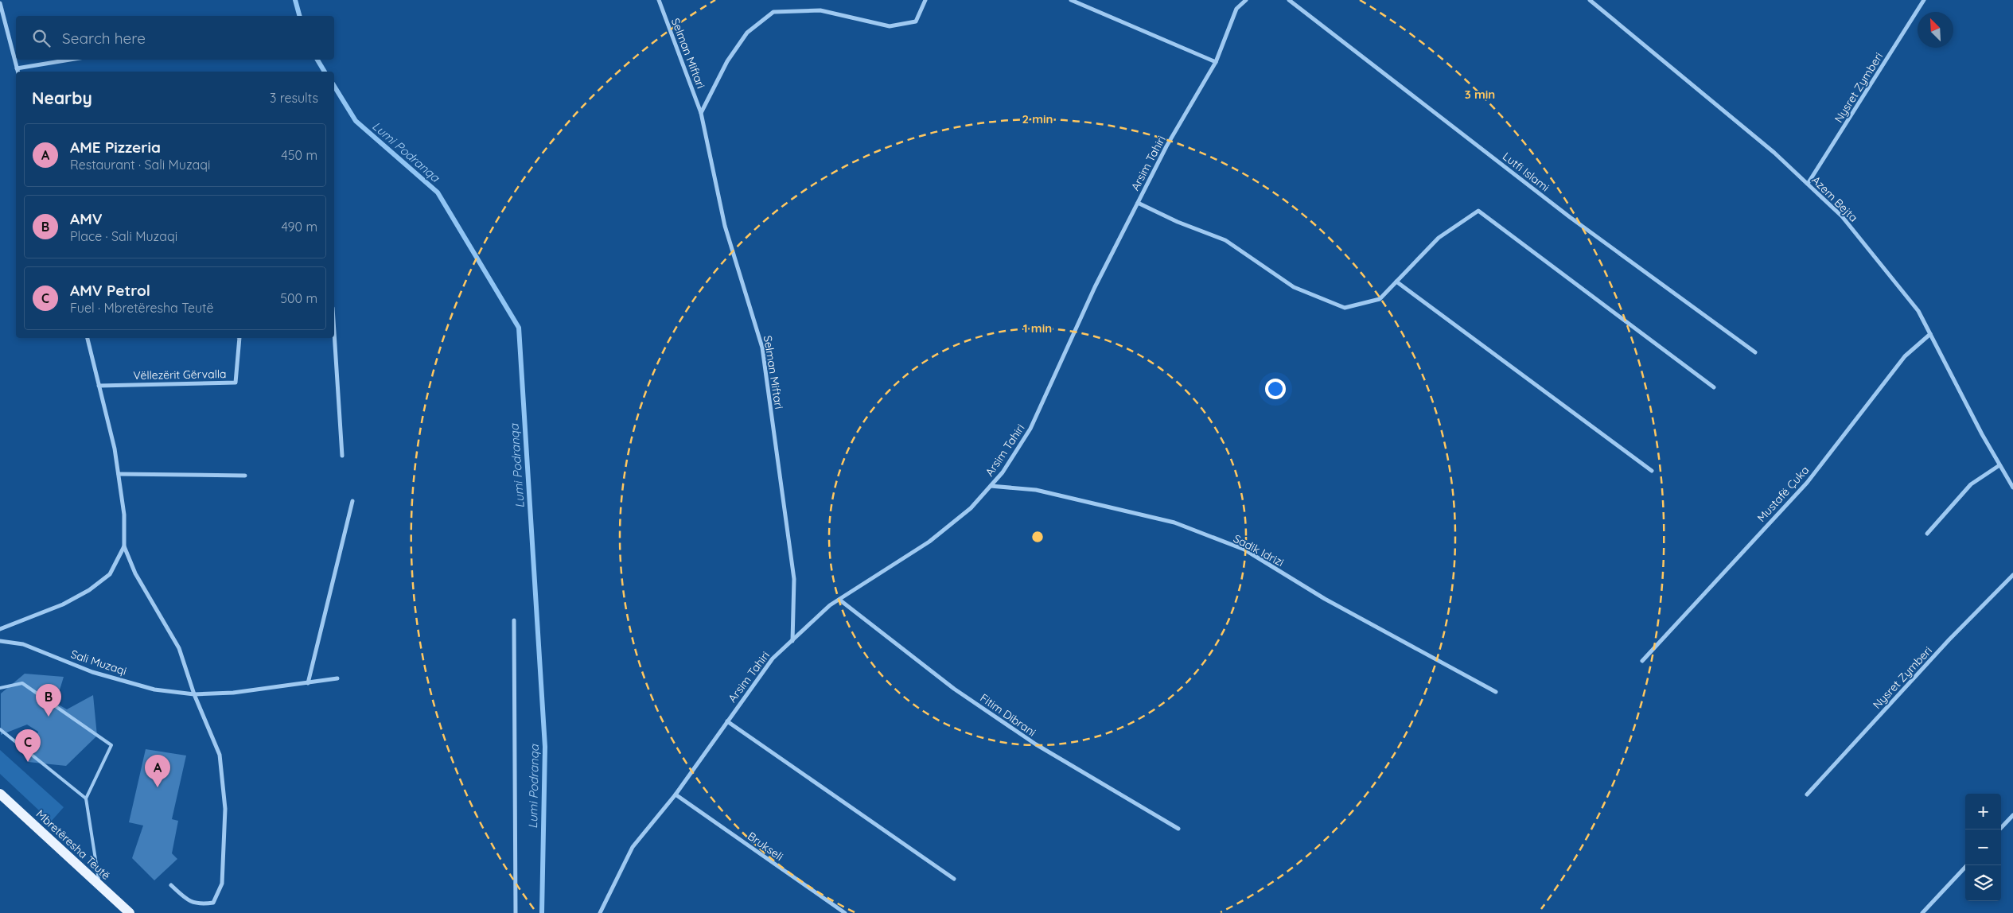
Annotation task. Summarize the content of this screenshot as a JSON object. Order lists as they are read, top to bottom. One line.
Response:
{"streets":{"main road":["Mbretëresha Teutë"],"street":["Selman Miftari","Nysret Zymberi","Arsim Tahiri","Lutfi Islami","Azem Bejta","Vëllezërit Gërvalla","Mustafë Çuka","Sadik Idrizi","Sali Muzaqi","Fitim Dibrani","Brukseli"]},"crossings":[["Selman Miftari","Arsim Tahiri"],["Nysret Zymberi","Azem Bejta"],["Arsim Tahiri","Sadik Idrizi"],["Arsim Tahiri","Fitim Dibrani"],["Arsim Tahiri","Brukseli"],["Azem Bejta","Mustafë Çuka"]],"water":["Lumi Podranqa"],"north":"top left","page":{"search":"Search here","heading":["Nearby","3 results"],"list":[{"mark":"A","name":"AME Pizzeria","note":"Restaurant · Sali Muzaqi","value":"450 m"},{"mark":"B","name":"AMV","note":"Place · Sali Muzaqi","value":"490 m"},{"mark":"C","name":"AMV Petrol","note":"Fuel · Mbretëresha Teutë","value":"500 m"}],"pins":["B","C","A"],"map_buttons":["+","−"]},"rings":["3 min","2 min","1 min"]}
